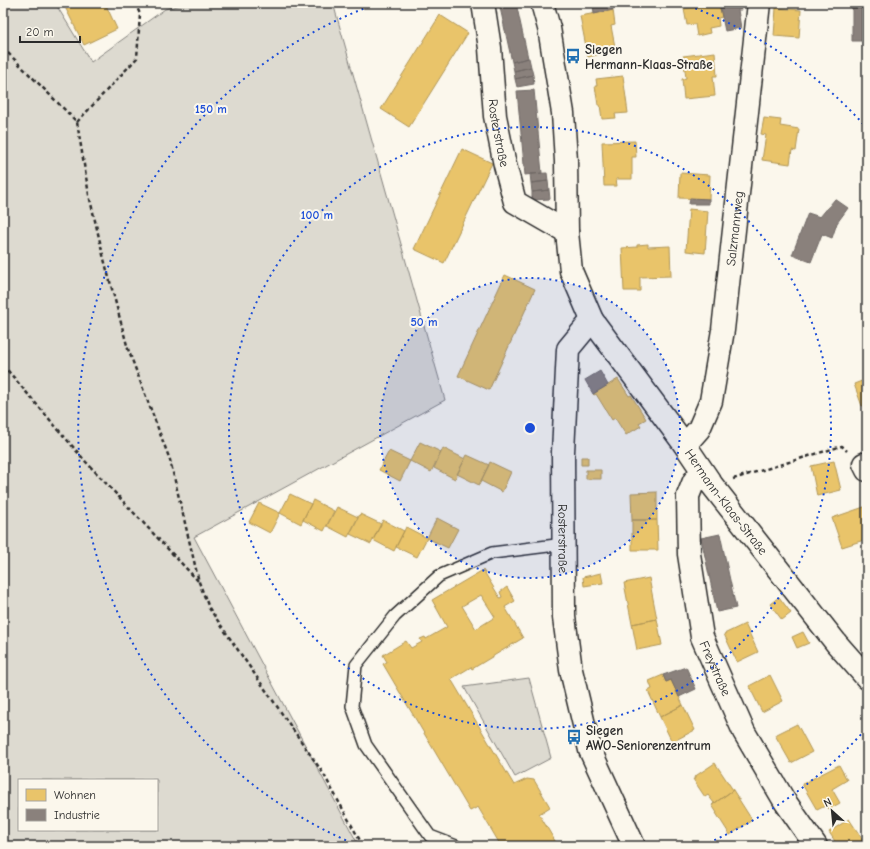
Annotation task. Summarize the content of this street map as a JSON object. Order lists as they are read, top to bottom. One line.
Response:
{"streets":{"street":["Rosterstraße","Salzmannweg","Hermann-Klaas-Straße","Freystraße"]},"crossings":[["Rosterstraße","Hermann-Klaas-Straße"],["Salzmannweg","Hermann-Klaas-Straße"],["Hermann-Klaas-Straße","Freystraße"]],"places":{"bus stop":["Siegen Hermann-Klaas-Straße","Siegen AWO-Seniorenzentrum"]},"legend":["Wohnen","Industrie"],"scale_bar":"20 m","north":"top left","rings":["150 m","100 m","50 m"]}
